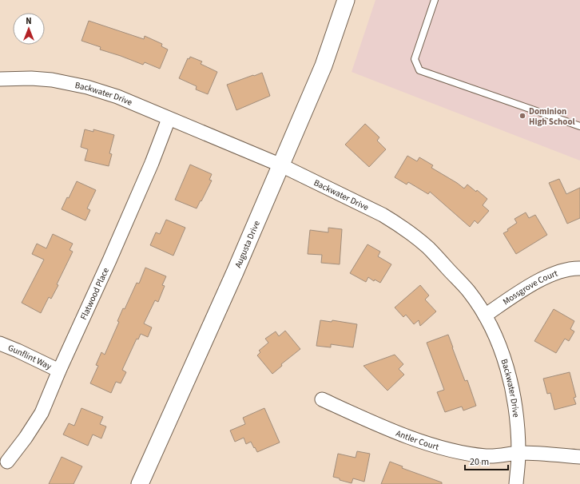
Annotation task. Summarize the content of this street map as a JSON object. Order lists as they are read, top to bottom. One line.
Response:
{"streets":{"street":["Backwater Drive","Augusta Drive","Mossgrove Court","Flatwood Place","Gunflint Way","Antler Court"]},"crossings":[["Backwater Drive","Augusta Drive"],["Backwater Drive","Mossgrove Court"],["Backwater Drive","Flatwood Place"],["Backwater Drive","Antler Court"],["Flatwood Place","Gunflint Way"]],"places":["Dominion High School"],"scale_bar":"20 m","north":"top"}
